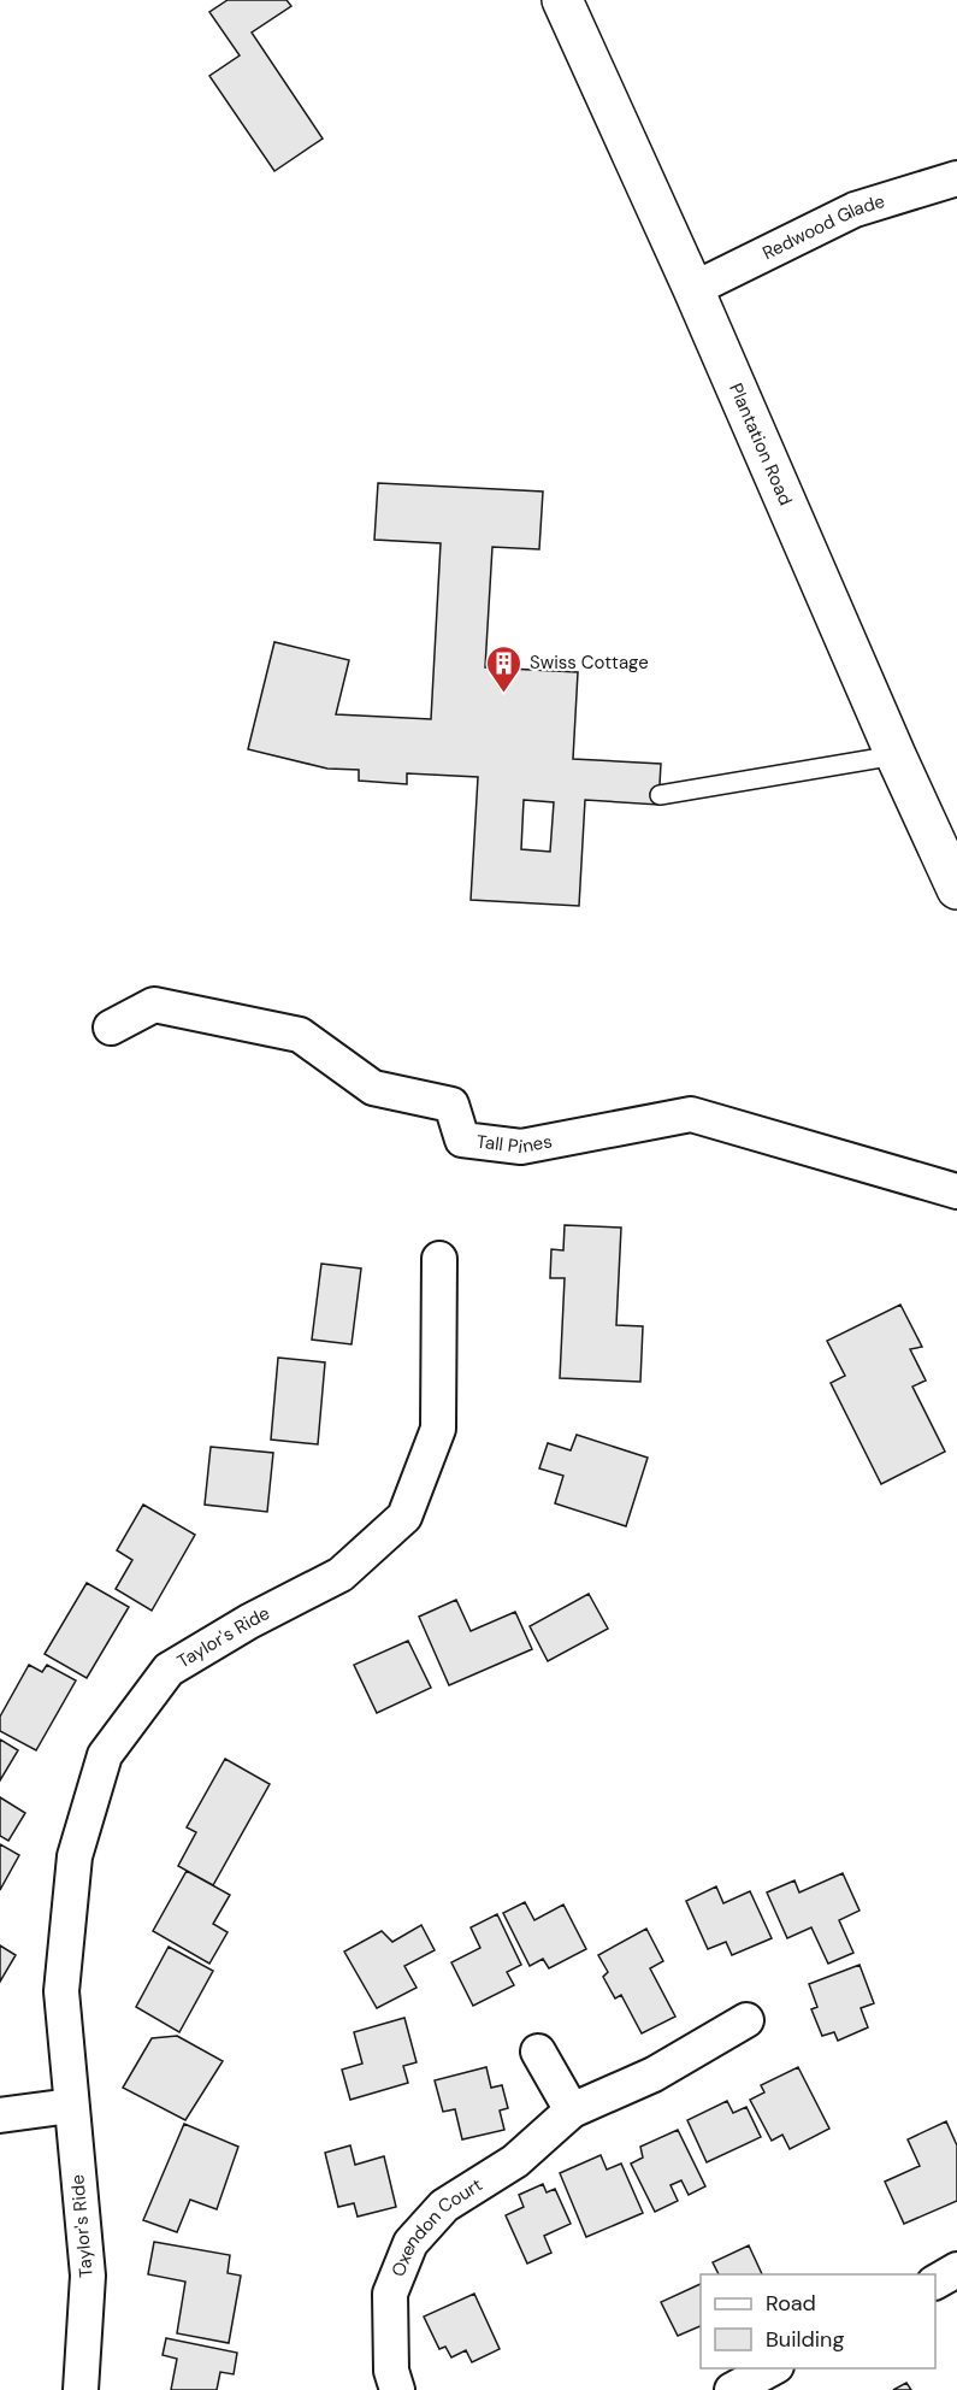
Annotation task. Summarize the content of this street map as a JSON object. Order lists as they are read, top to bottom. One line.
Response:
{"streets":{"street":["Redwood Glade","Plantation Road","Tall Pines","Taylor's Ride","Oxendon Court"]},"crossings":[["Redwood Glade","Plantation Road"]],"places":{"building":["Swiss Cottage"]},"legend":["Road","Building"]}
